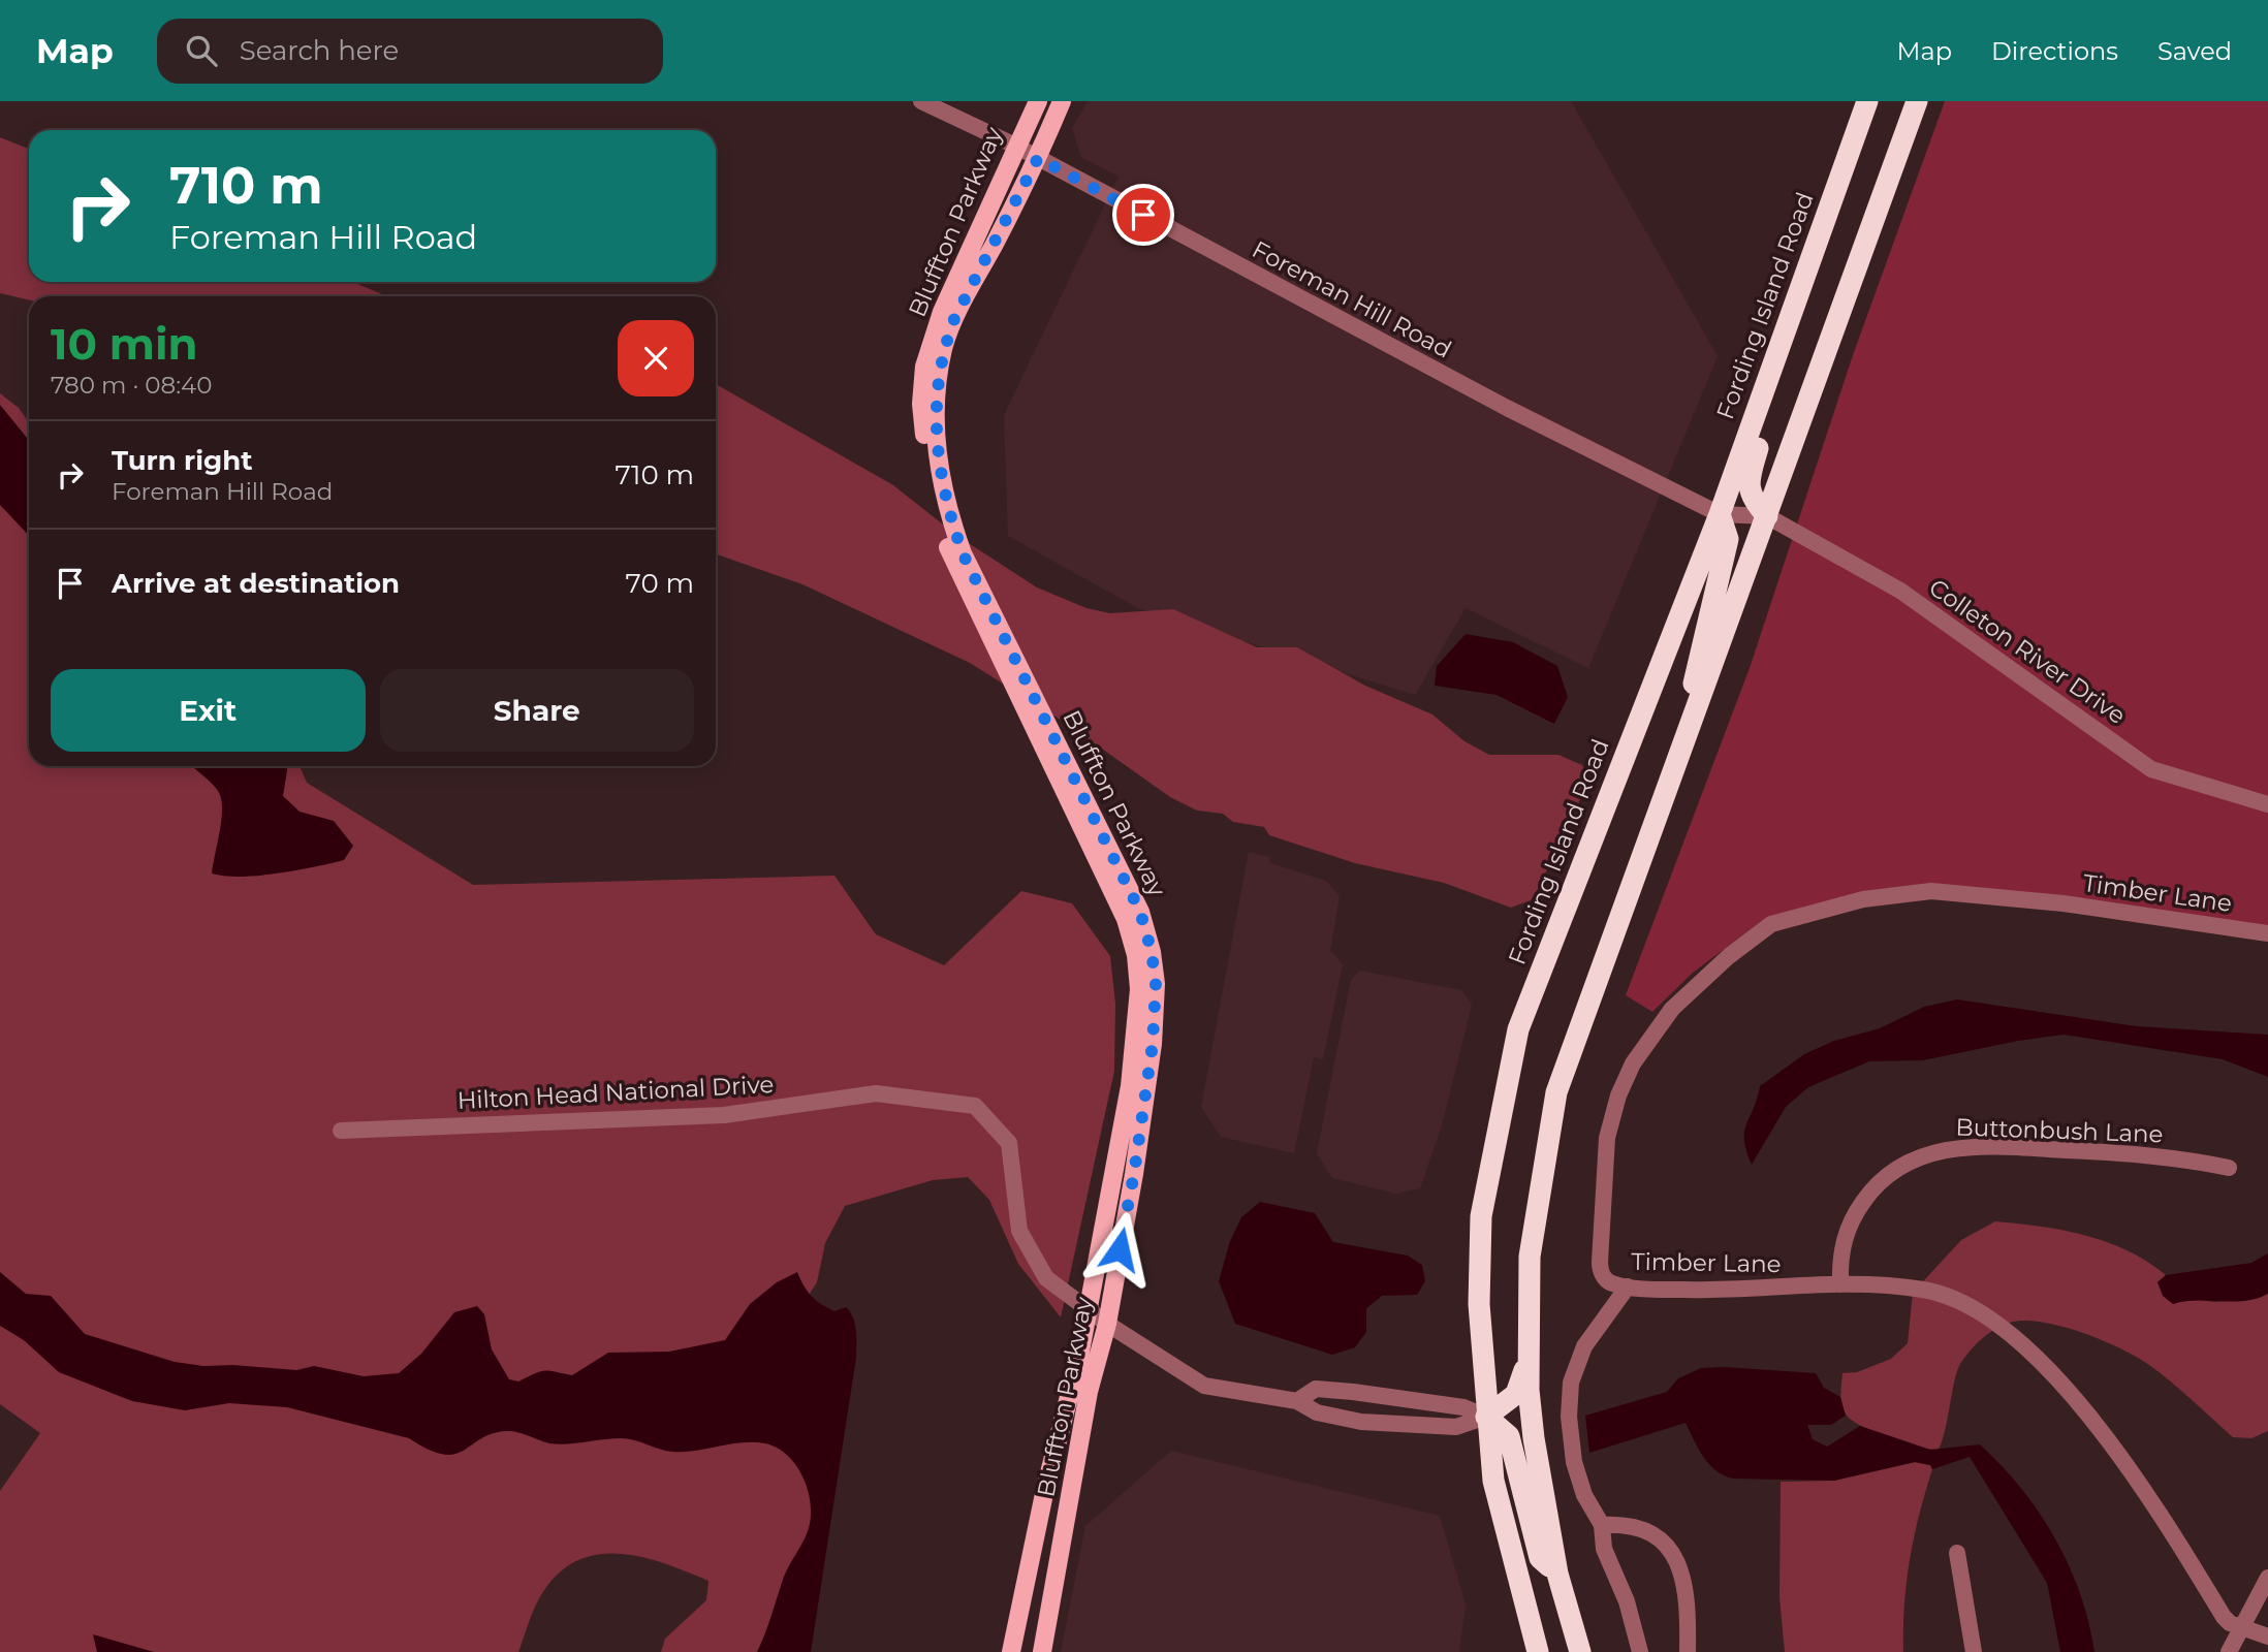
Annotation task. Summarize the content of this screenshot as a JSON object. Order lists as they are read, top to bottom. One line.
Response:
{"streets":{"highway":["Fording Island Road"],"main road":["Bluffton Parkway"],"street":["Foreman Hill Road","Colleton River Drive","Timber Lane","Hilton Head National Drive","Buttonbush Lane"]},"crossings":[["Bluffton Parkway","Foreman Hill Road"],["Bluffton Parkway","Hilton Head National Drive"],["Foreman Hill Road","Fording Island Road"],["Foreman Hill Road","Colleton River Drive"],["Fording Island Road","Hilton Head National Drive"],["Timber Lane","Buttonbush Lane"]],"page":{"header":"Map","search":"Search here","nav":["Map","Directions","Saved"],"turn":["710 m","Foreman Hill Road"],"heading":["10 min","780 m · 08:40"],"list":[{"name":"Turn right","note":"Foreman Hill Road","value":"710 m"},{"name":"Arrive at destination","value":"70 m"}],"buttons":["Exit","Share"]}}
